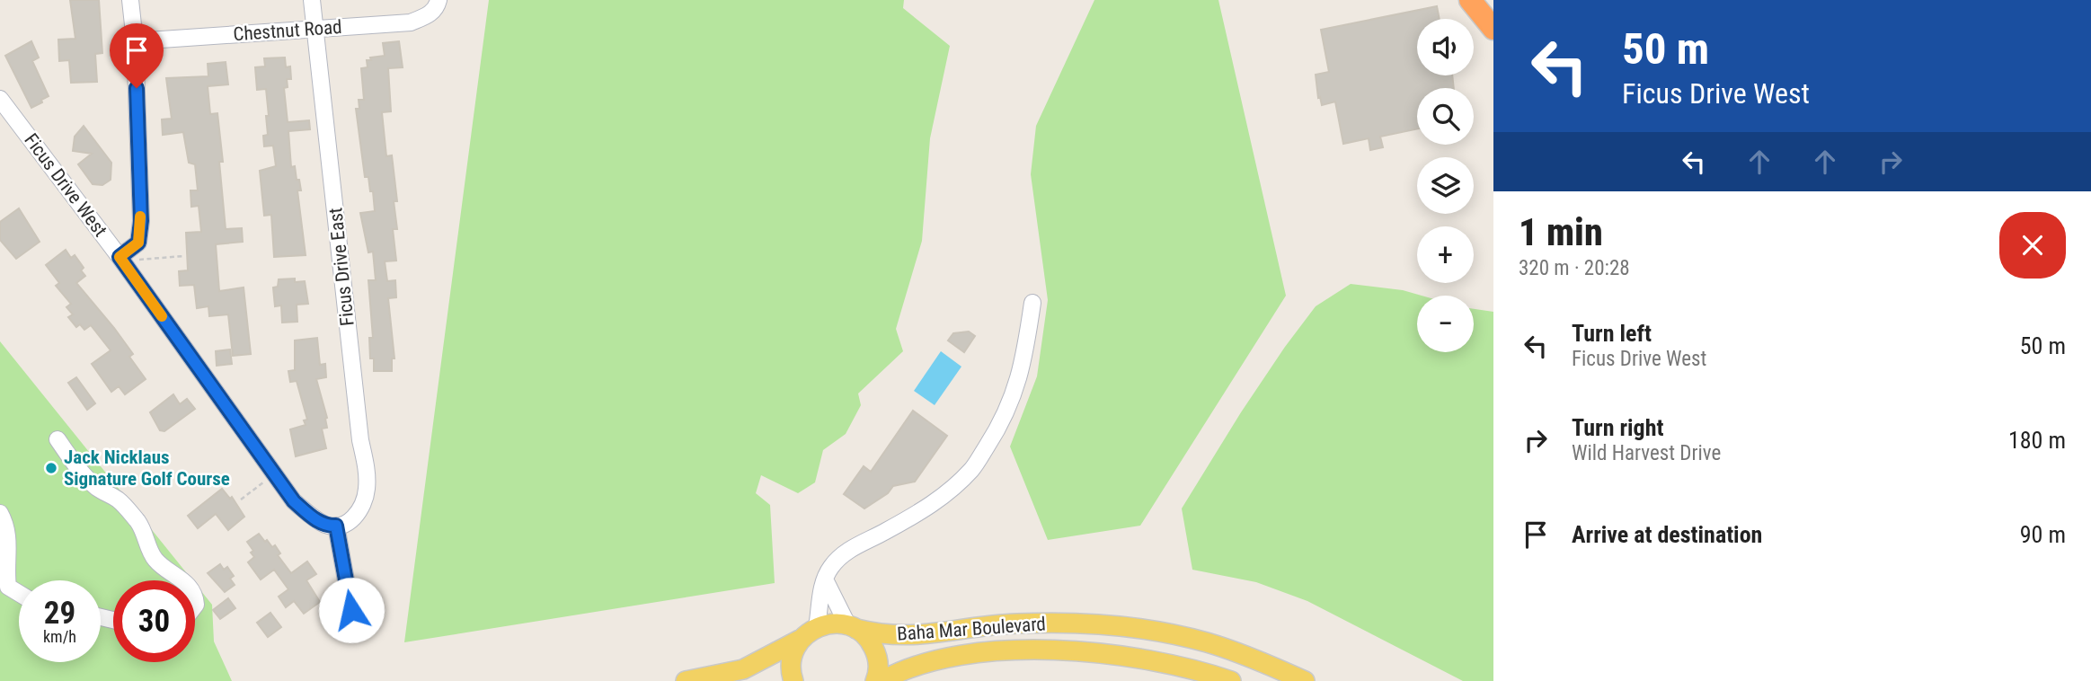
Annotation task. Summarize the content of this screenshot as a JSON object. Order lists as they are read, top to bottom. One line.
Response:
{"streets":{"main road":["Baha Mar Boulevard"],"street":["Chestnut Road","Ficus Drive West","Ficus Drive East"]},"crossings":[["Chestnut Road","Ficus Drive East"],["Ficus Drive West","Ficus Drive East"]],"places":["Jack Nicklaus Signature Golf Course"],"page":{"turn":["50 m","Ficus Drive West"],"map_buttons":["+","−"],"heading":["1 min","320 m · 20:28"],"list":[{"name":"Turn left","note":"Ficus Drive West","value":"50 m"},{"name":"Turn right","note":"Wild Harvest Drive","value":"180 m"},{"name":"Arrive at destination","value":"90 m"}],"speed":"29 km/h","limit":"30"}}
